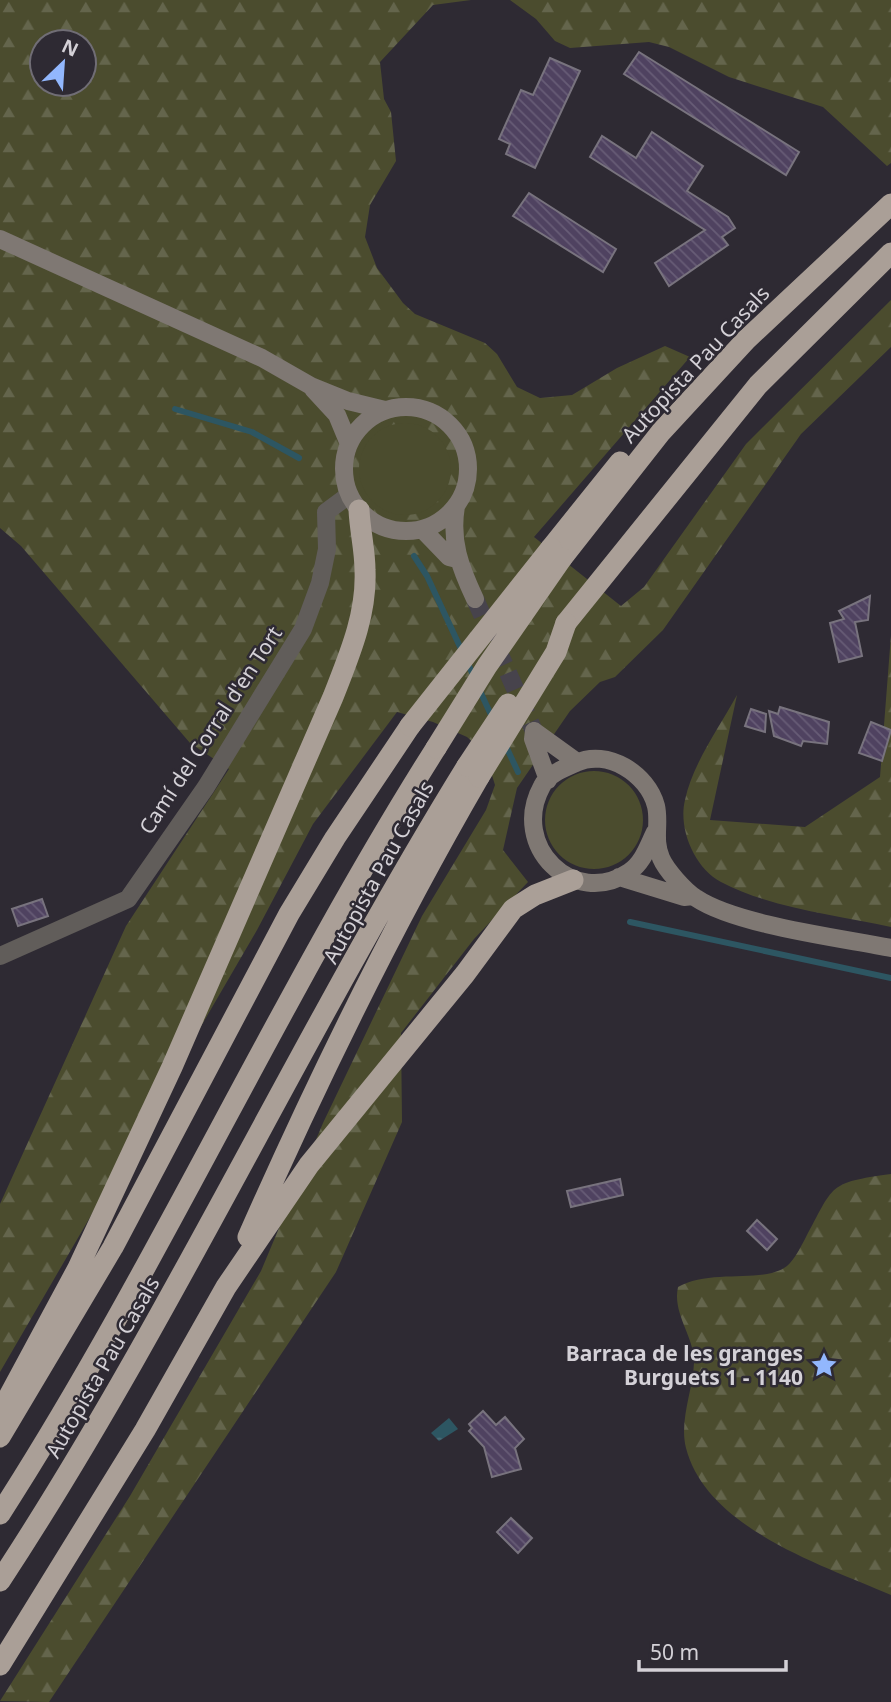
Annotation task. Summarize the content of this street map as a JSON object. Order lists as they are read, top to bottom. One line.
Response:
{"streets":{"highway":["Autopista Pau Casals"],"street":["Camí del Corral d'en Tort"]},"places":{"place":["Barraca de les granges Burguets 1 - 1140"]},"scale_bar":"50 m","north":"top right"}
